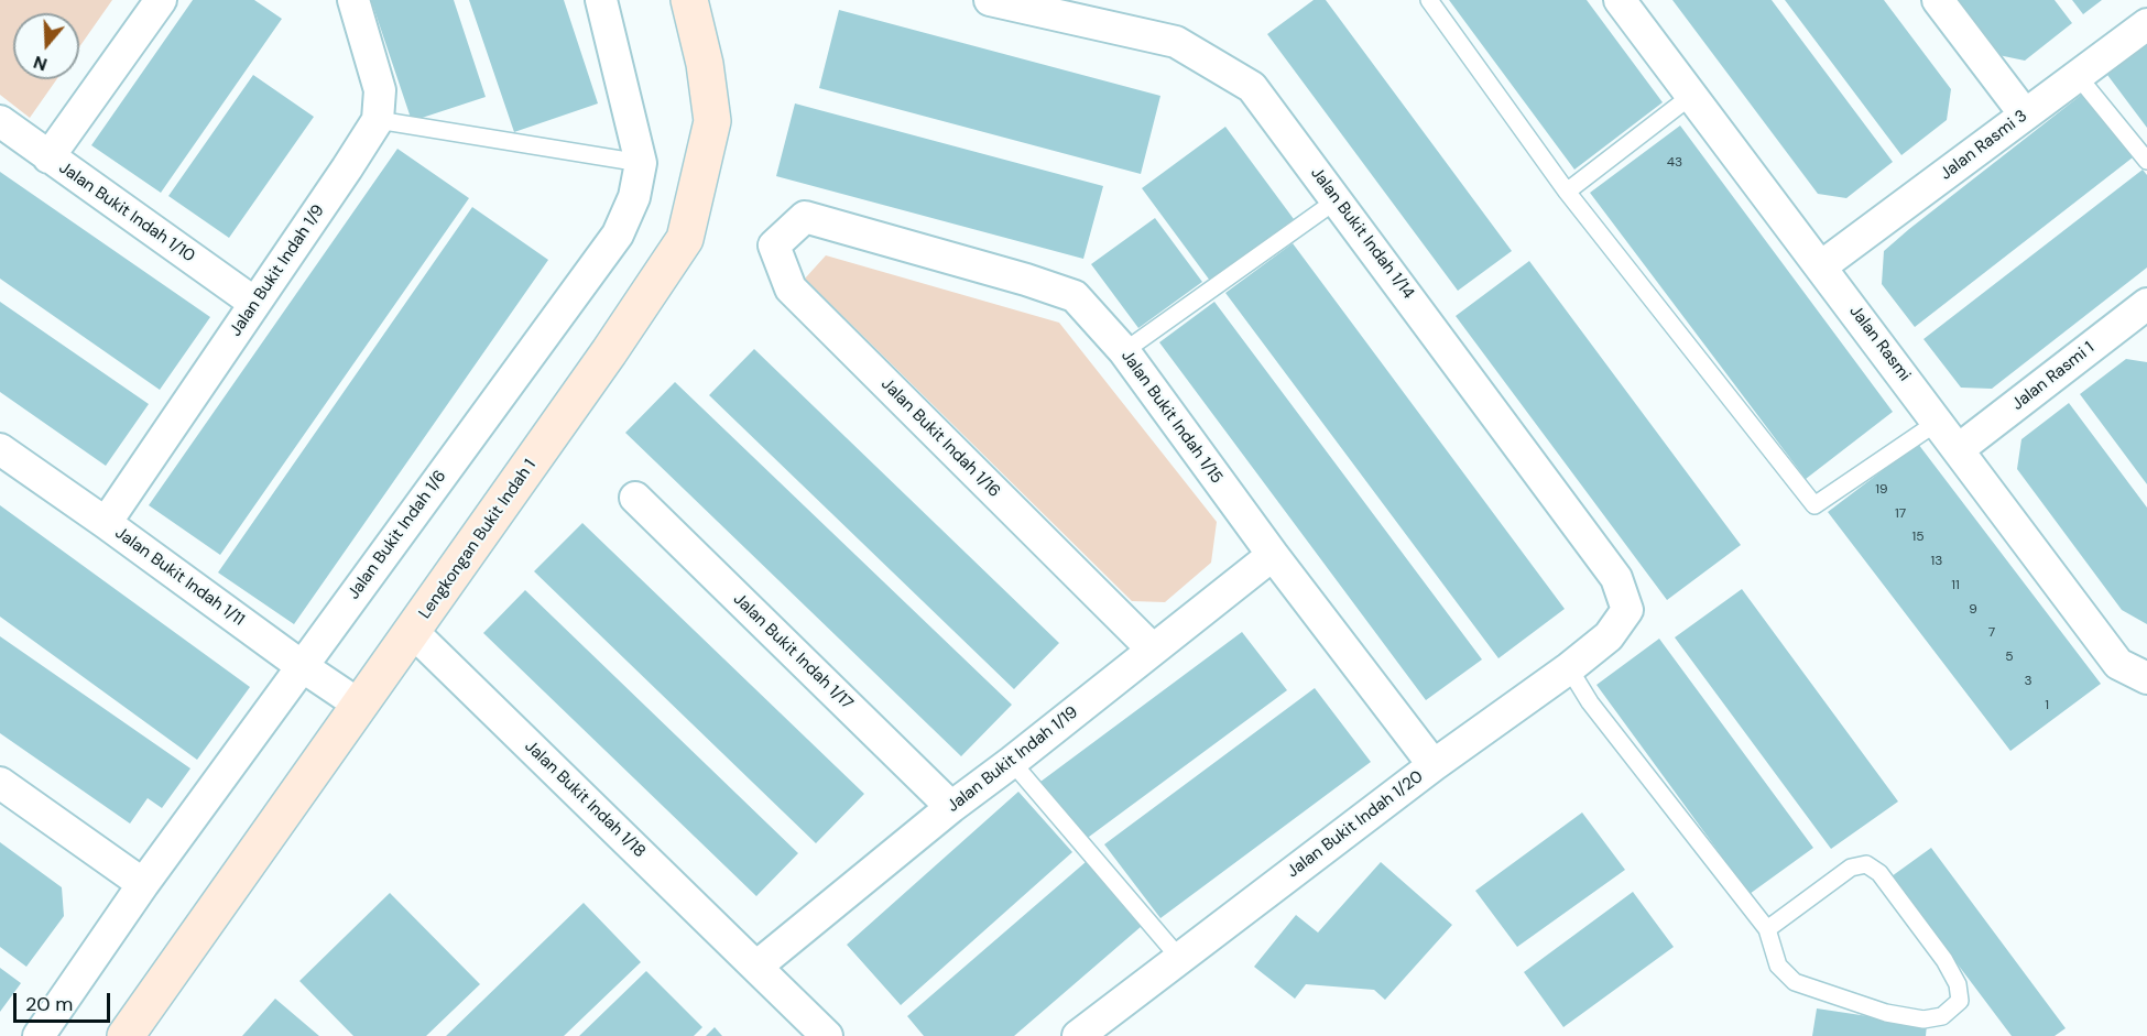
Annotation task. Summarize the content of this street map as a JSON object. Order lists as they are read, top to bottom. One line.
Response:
{"streets":{"street":["Jalan Rasmi 3","Jalan Bukit Indah 1/10","Jalan Bukit Indah 1/14","Jalan Bukit Indah 1/9","Jalan Rasmi","Jalan Rasmi 1","Jalan Bukit Indah 1/15","Jalan Bukit Indah 1/16","Jalan Bukit Indah 1/6","Lengkongan Bukit Indah 1","Jalan Bukit Indah 1/11","Jalan Bukit Indah 1/17","Jalan Bukit Indah 1/19","Jalan Bukit Indah 1/18","Jalan Bukit Indah 1/20"]},"crossings":[["Jalan Rasmi 3","Jalan Rasmi"],["Jalan Bukit Indah 1/10","Jalan Bukit Indah 1/9"],["Jalan Bukit Indah 1/14","Jalan Bukit Indah 1/20"],["Jalan Bukit Indah 1/9","Jalan Bukit Indah 1/11"],["Jalan Rasmi","Jalan Rasmi 1"],["Jalan Bukit Indah 1/15","Jalan Bukit Indah 1/16"],["Jalan Bukit Indah 1/15","Jalan Bukit Indah 1/19"],["Jalan Bukit Indah 1/15","Jalan Bukit Indah 1/20"],["Jalan Bukit Indah 1/16","Jalan Bukit Indah 1/19"],["Jalan Bukit Indah 1/6","Jalan Bukit Indah 1/11"],["Lengkongan Bukit Indah 1","Jalan Bukit Indah 1/11"],["Lengkongan Bukit Indah 1","Jalan Bukit Indah 1/18"],["Jalan Bukit Indah 1/17","Jalan Bukit Indah 1/19"],["Jalan Bukit Indah 1/19","Jalan Bukit Indah 1/18"]],"house_numbers":["43","19","17","15","13","11","9","7","5","3","1"],"scale_bar":"20 m","north":"bottom"}
